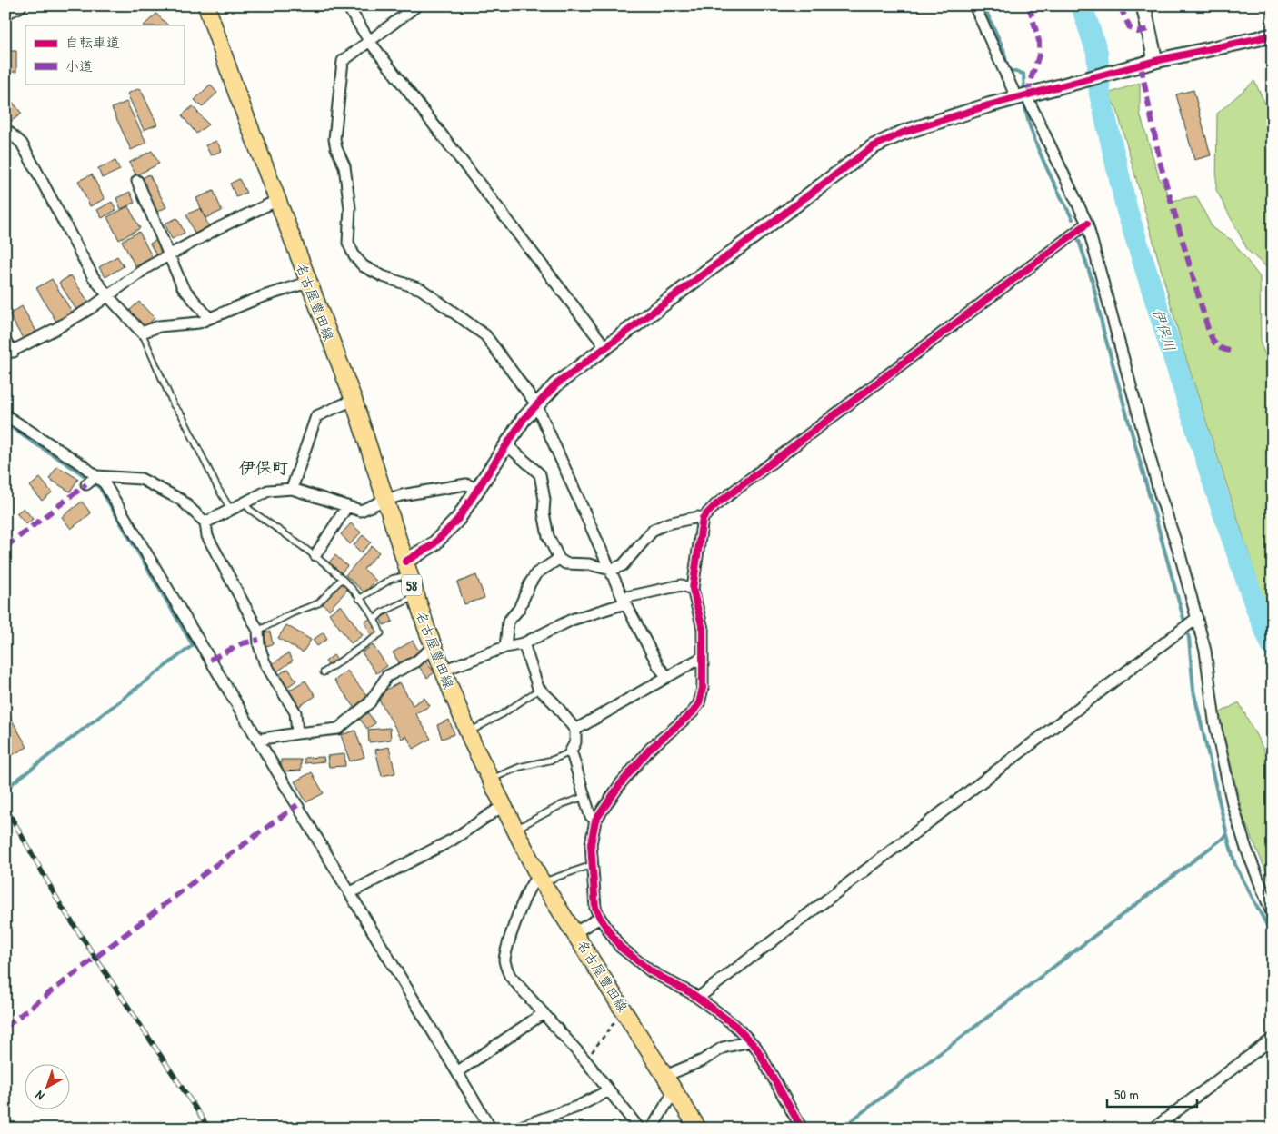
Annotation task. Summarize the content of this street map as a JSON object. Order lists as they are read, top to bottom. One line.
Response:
{"streets":{"main road":["名古屋豊田線","58"]},"districts":["伊保町"],"water":["伊保川"],"legend":["自転車道","小道"],"scale_bar":"50 m","north":"bottom left"}
